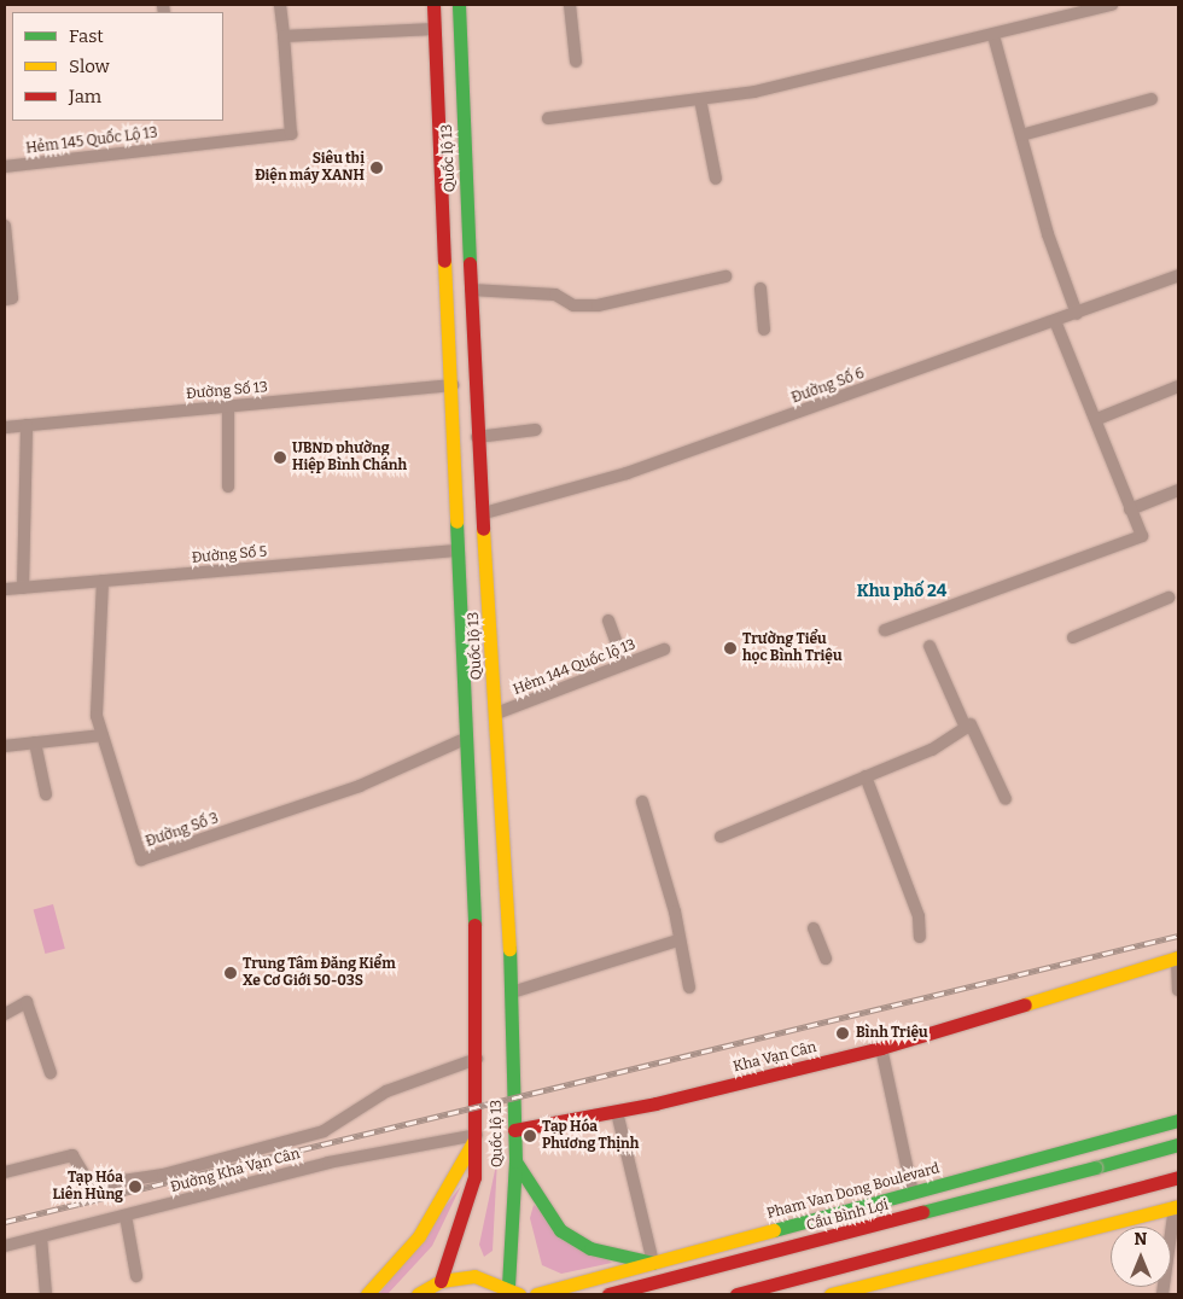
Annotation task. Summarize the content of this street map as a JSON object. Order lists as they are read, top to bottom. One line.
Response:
{"streets":{"main road":["Quốc lộ 13","Kha Vạn Cân","Pham Van Dong Boulevard","Cầu Bình Lợi"],"street":["Hẻm 145 Quốc Lộ 13","Đường Số 6","Đường Số 13","Đường Số 5","Hẻm 144 Quốc lộ 13","Đường Số 3","Đường Kha Vạn Cân"]},"crossings":[["Quốc lộ 13","Đường Số 6"],["Quốc lộ 13","Đường Số 13"],["Quốc lộ 13","Đường Số 5"],["Quốc lộ 13","Hẻm 144 Quốc lộ 13"],["Quốc lộ 13","Đường Số 3"],["Quốc lộ 13","Kha Vạn Cân"],["Quốc lộ 13","Đường Kha Vạn Cân"],["Đường Số 5","Đường Số 3"]],"districts":["Khu phố 24"],"places":["Siêu thị Điện máy XANH","UBND phường Hiệp Bình Chánh","Trường Tiểu học Bình Triệu","Trung Tâm Đăng Kiểm Xe Cơ Giới 50-03S","Bình Triệu","Tạp Hóa Phương Thịnh","Tạp Hóa Liên Hùng"],"legend":["Fast","Slow","Jam"],"north":"top"}
